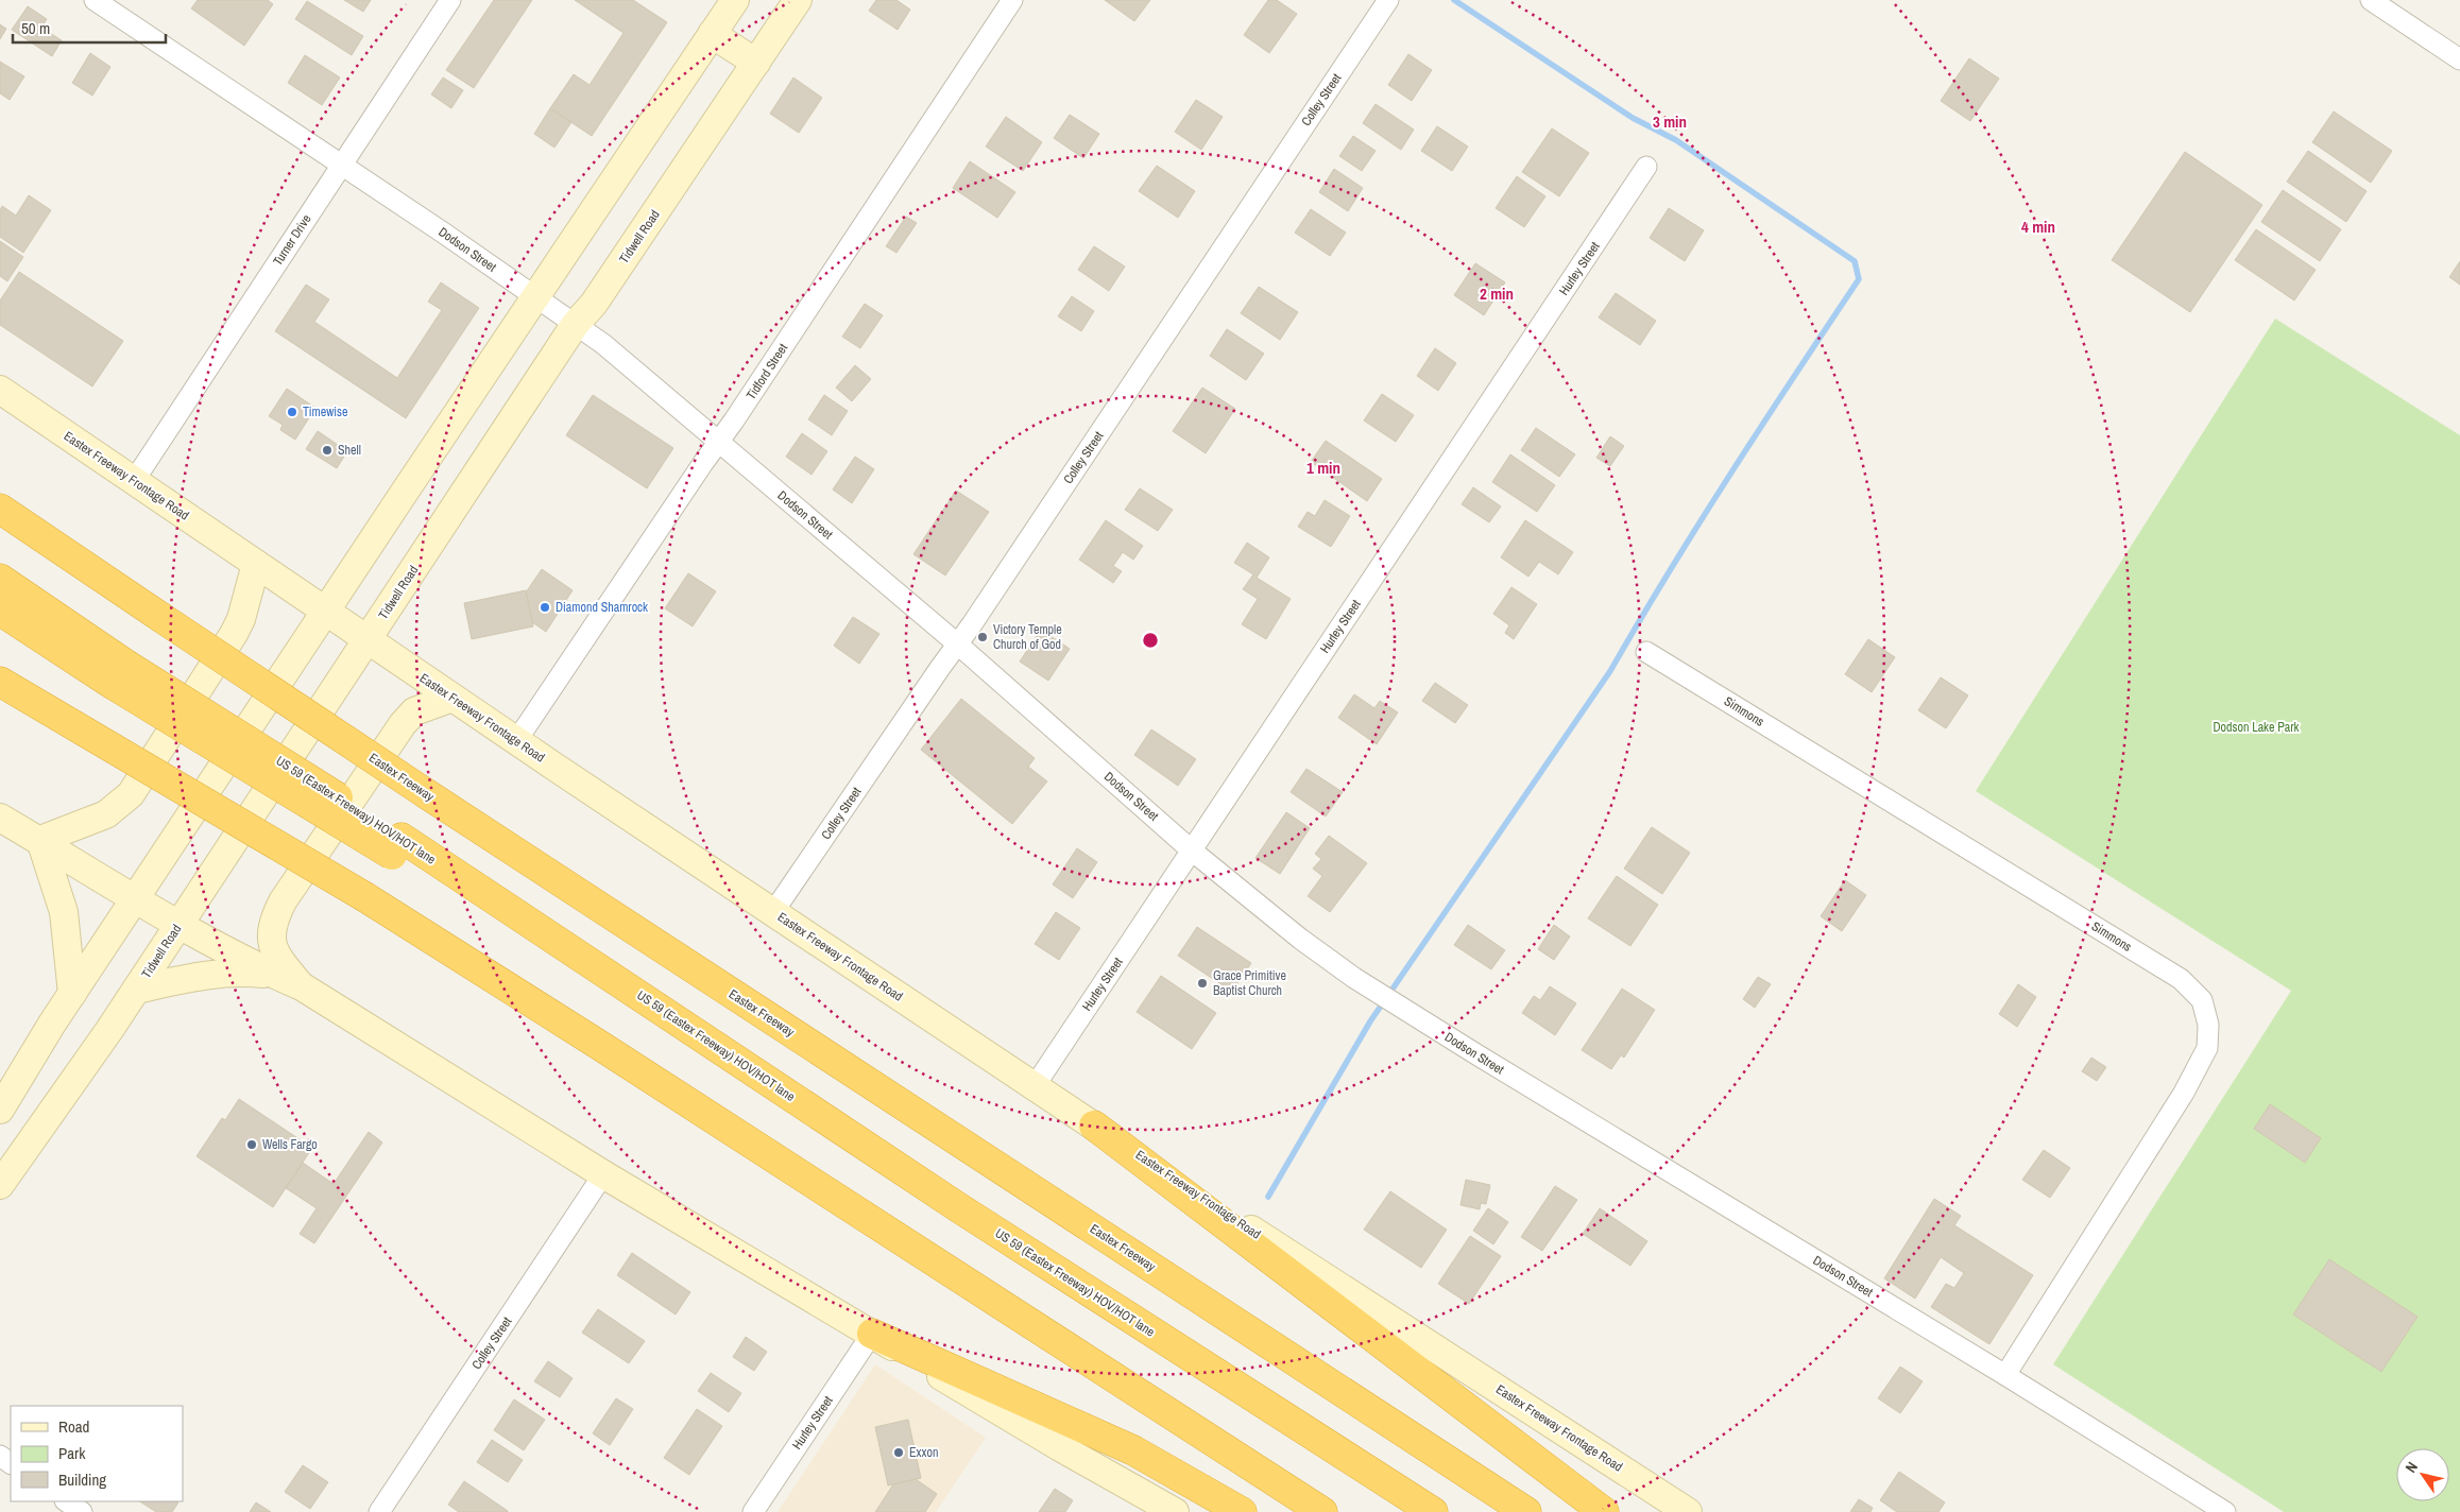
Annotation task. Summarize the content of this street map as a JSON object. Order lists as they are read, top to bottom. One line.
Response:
{"streets":{"highway":["Eastex Freeway","US 59 (Eastex Freeway) HOV/HOT lane"],"main road":["Tidwell Road","Eastex Freeway Frontage Road"],"street":["Colley Street","Turner Drive","Dodson Street","Hurley Street","Tidford Street","Simmons"]},"crossings":[["Colley Street","Dodson Street"],["Colley Street","Eastex Freeway Frontage Road"],["Tidwell Road","Dodson Street"],["Tidwell Road","Eastex Freeway Frontage Road"],["Turner Drive","Dodson Street"],["Turner Drive","Eastex Freeway Frontage Road"],["Dodson Street","Hurley Street"],["Dodson Street","Tidford Street"],["Dodson Street","Simmons"],["Hurley Street","Eastex Freeway Frontage Road"],["Tidford Street","Eastex Freeway Frontage Road"]],"parks":["Dodson Lake Park"],"places":["Timewise","Shell","Diamond Shamrock","Victory Temple Church of God","Grace Primitive Baptist Church","Wells Fargo","Exxon"],"legend":["Road","Park","Building"],"scale_bar":"50 m","north":"top left","rings":["3 min","4 min","2 min","1 min"]}
